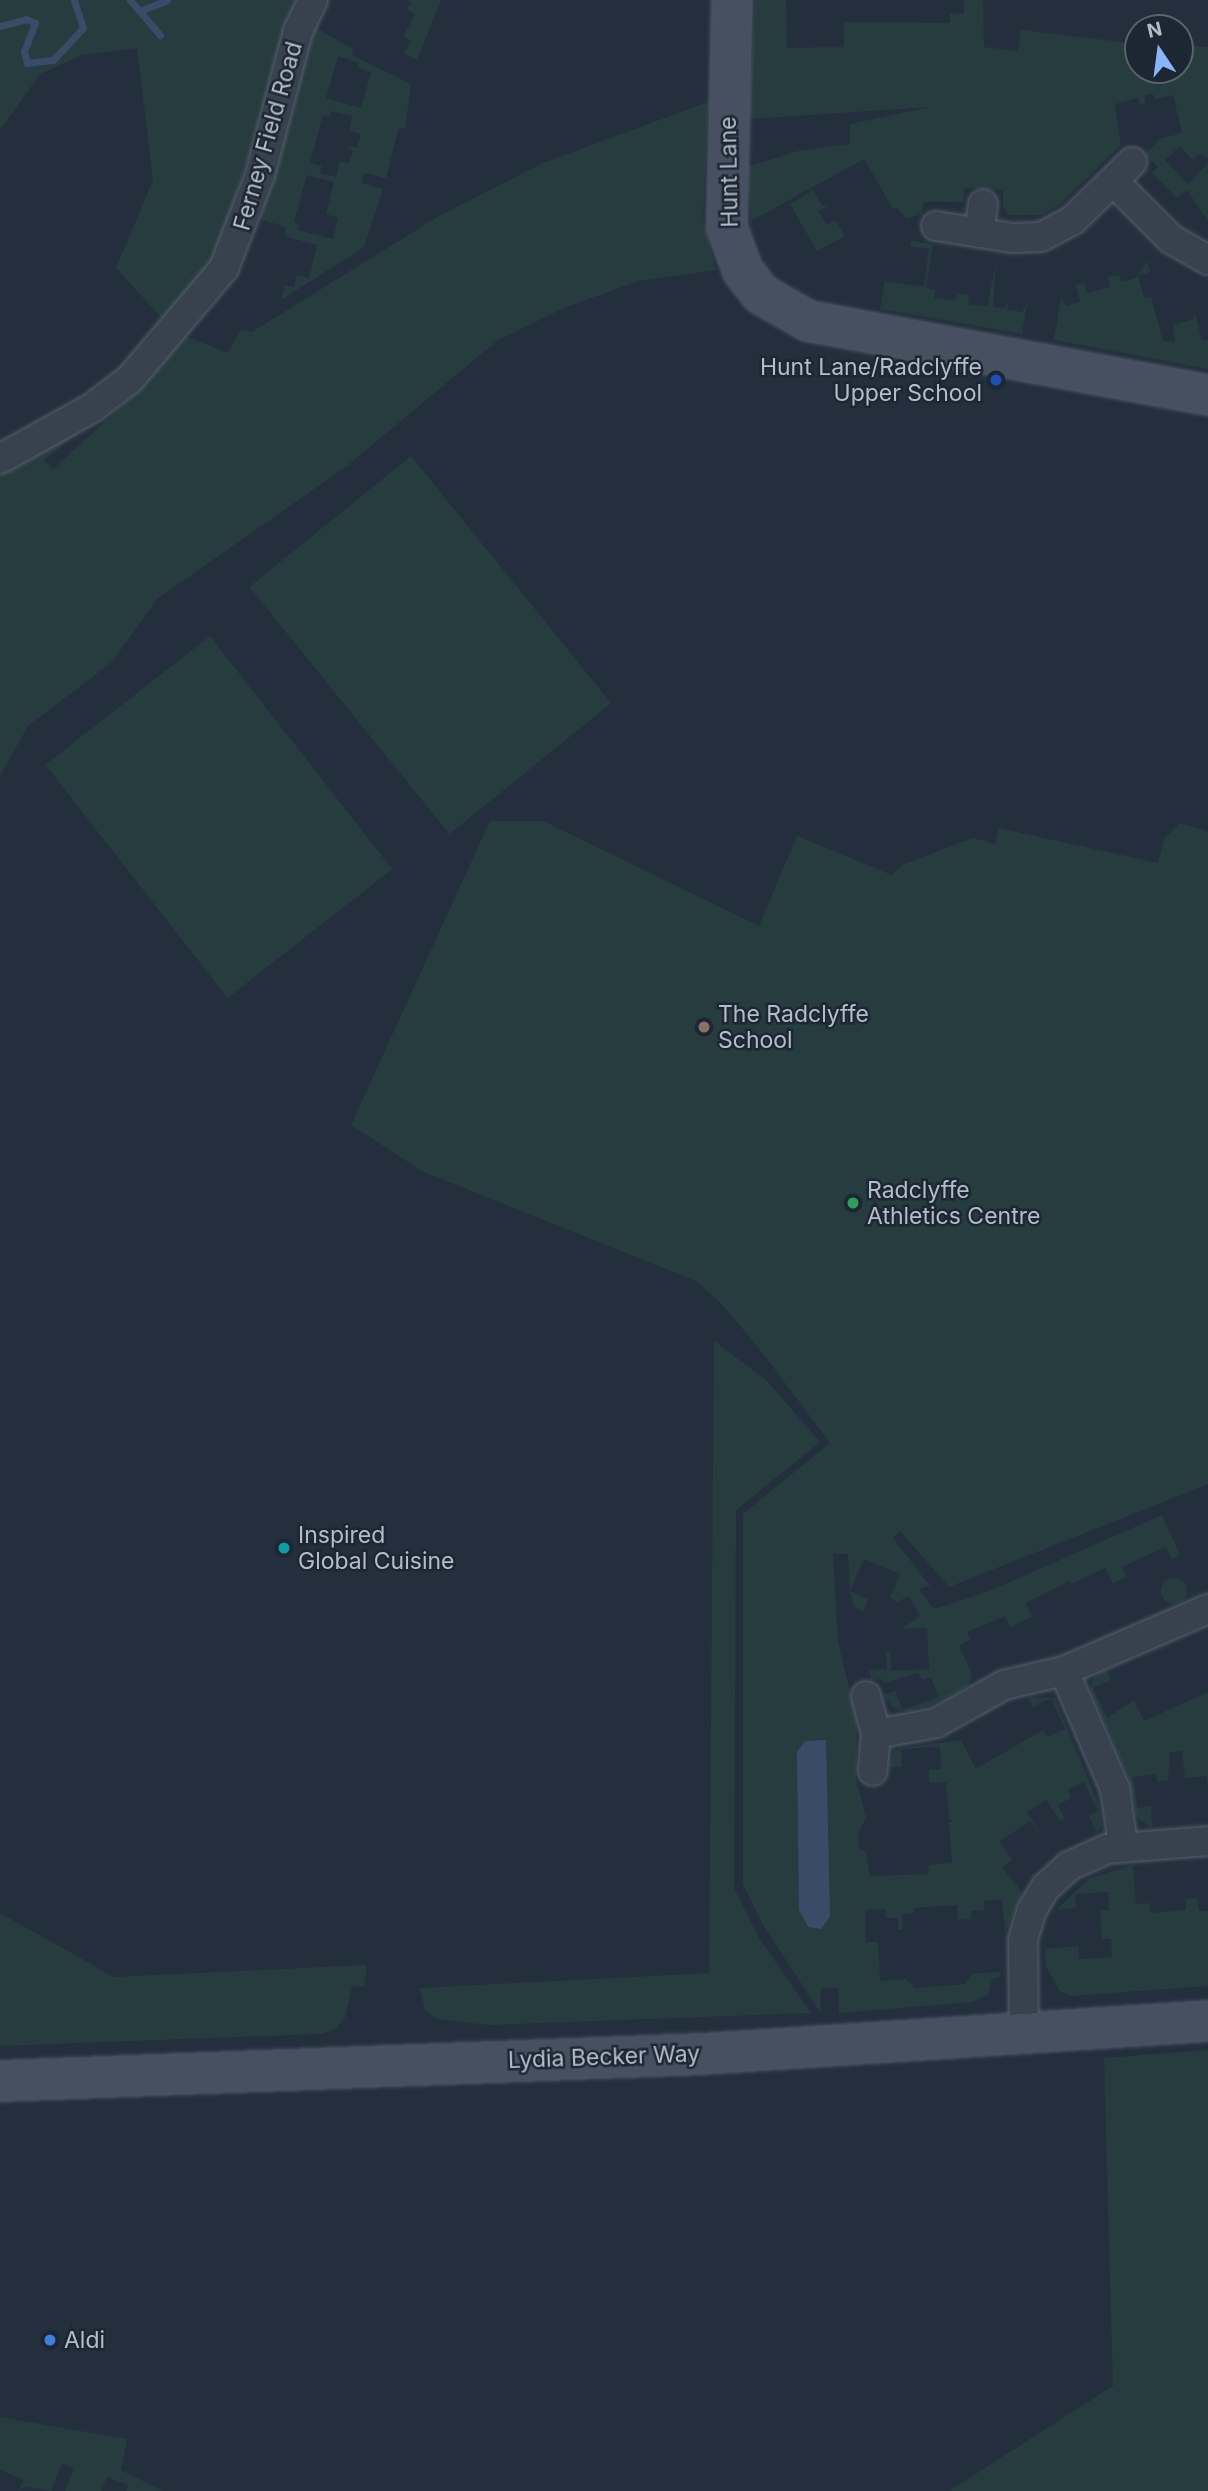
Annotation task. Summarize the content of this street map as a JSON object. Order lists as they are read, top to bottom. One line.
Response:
{"streets":{"street":["Ferney Field Road","Hunt Lane","Lydia Becker Way"]},"places":["Hunt Lane/Radclyffe Upper School","The Radclyffe School","Radclyffe Athletics Centre","Inspired Global Cuisine","Aldi"],"north":"top"}
